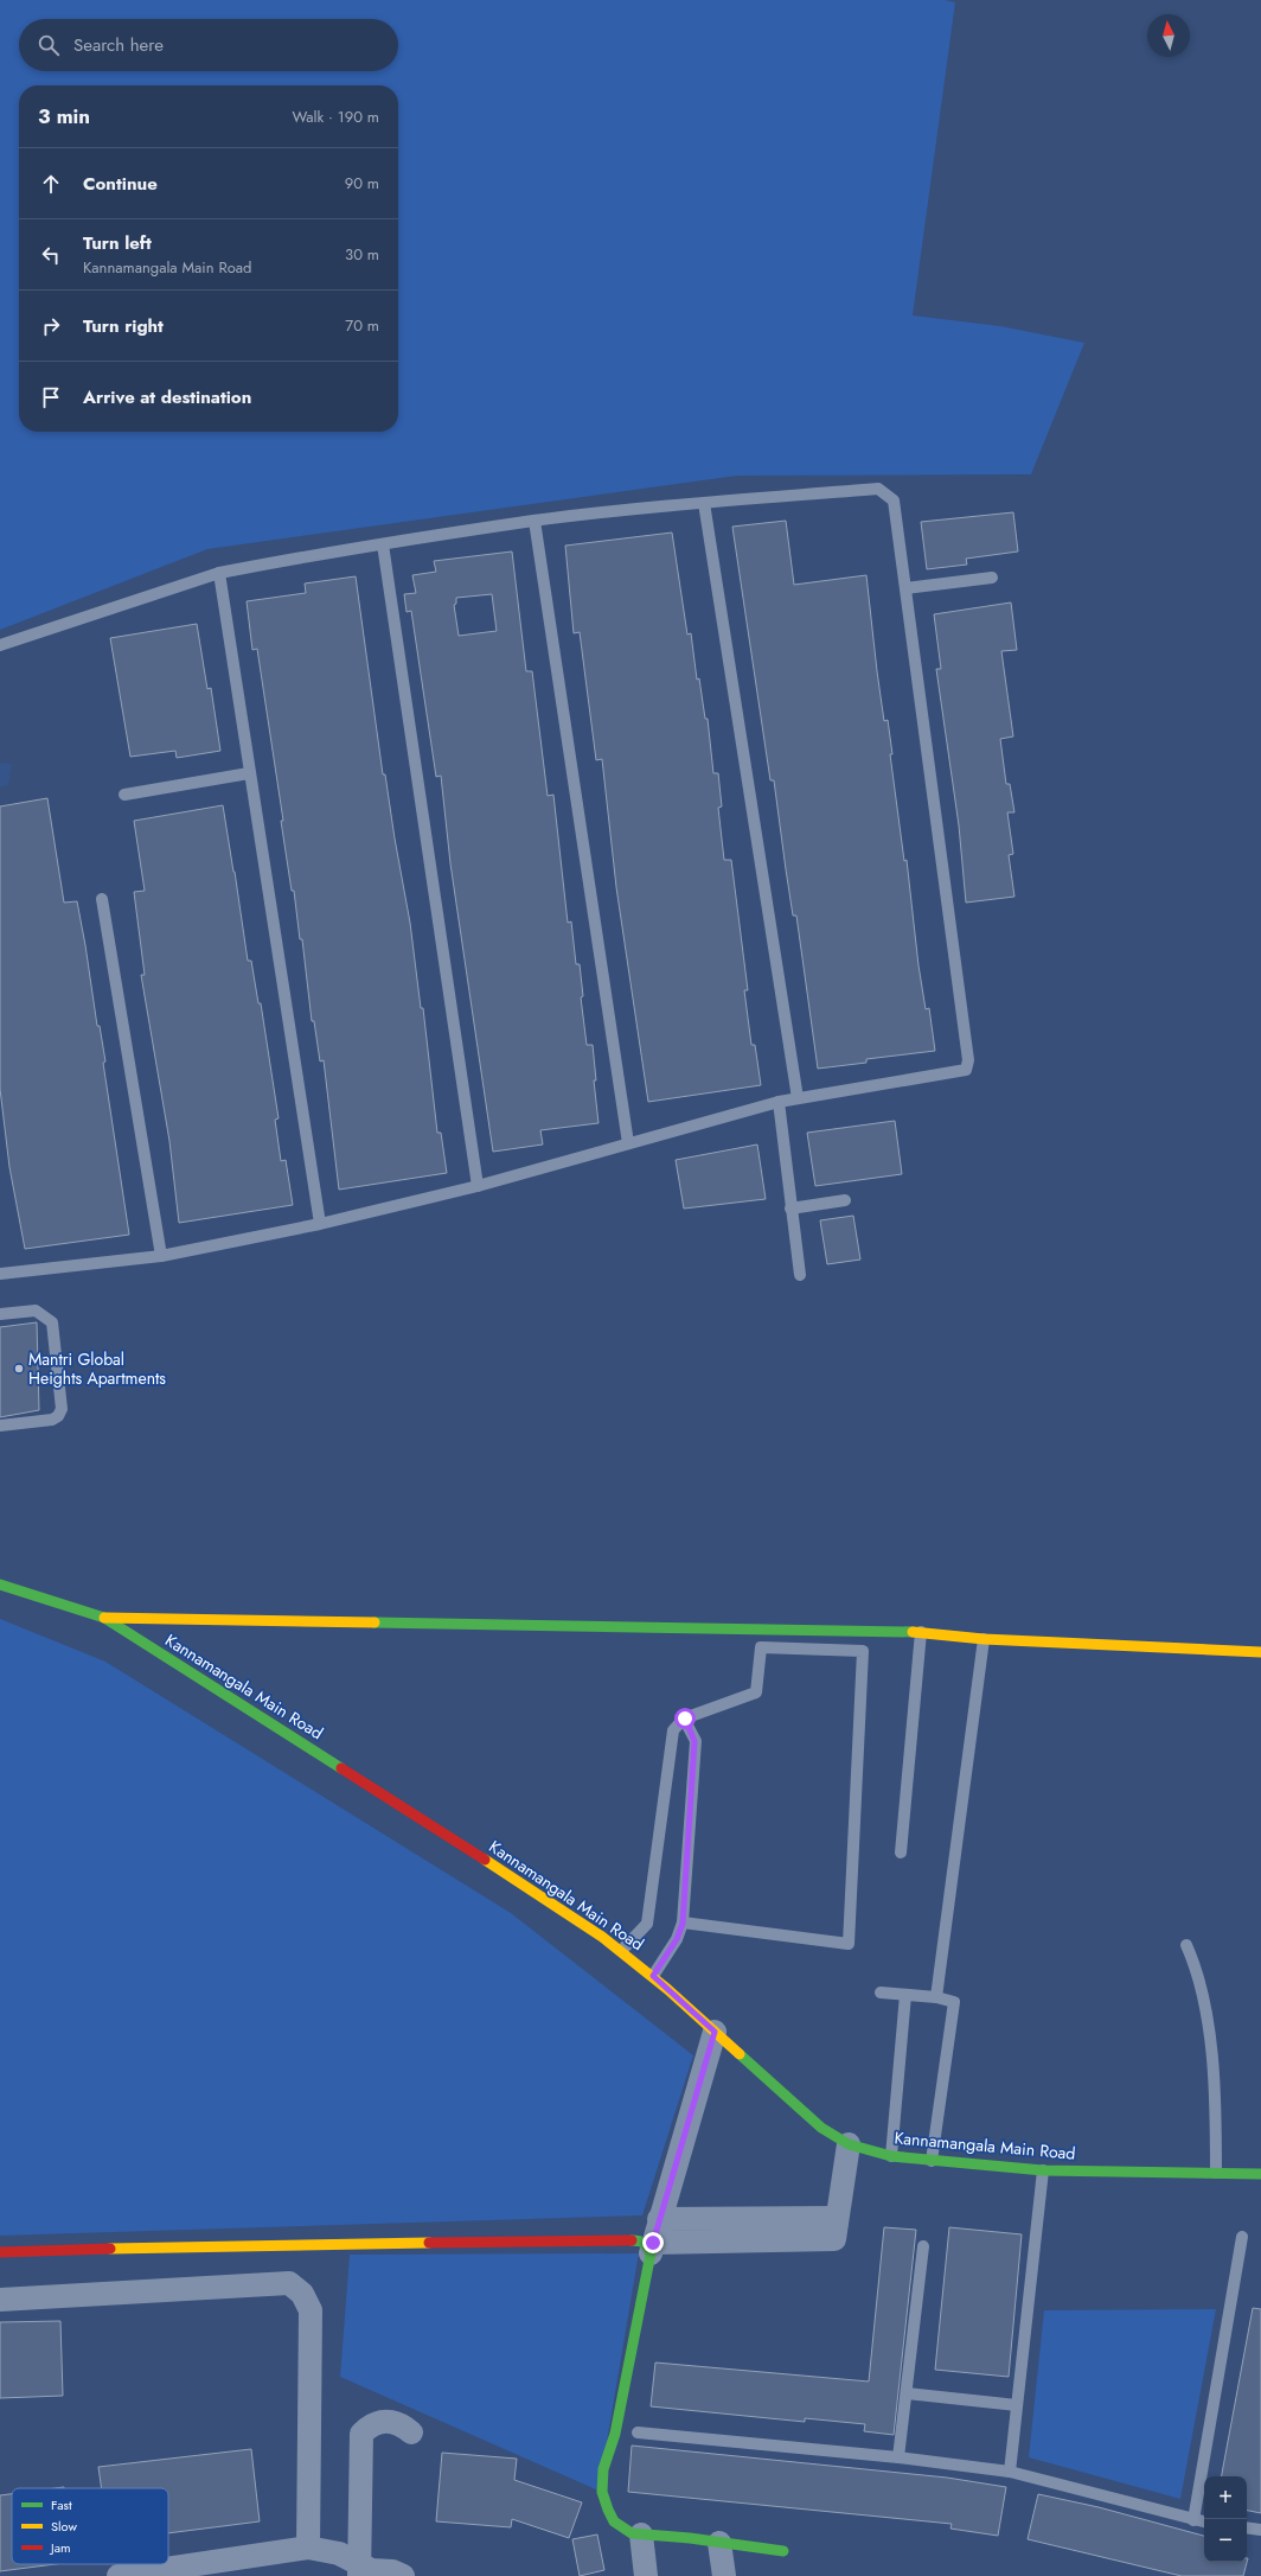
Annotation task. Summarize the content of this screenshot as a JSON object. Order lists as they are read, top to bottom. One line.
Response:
{"streets":{"street":["Kannamangala Main Road"]},"places":["Mantri Global Heights Apartments"],"legend":["Fast","Slow","Jam"],"north":"top","page":{"search":"Search here","heading":["3 min","Walk · 190 m"],"list":[["Continue","90 m"],["Turn left","Kannamangala Main Road","30 m"],["Turn right","70 m"],"Arrive at destination"],"map_buttons":["+","−"]}}
